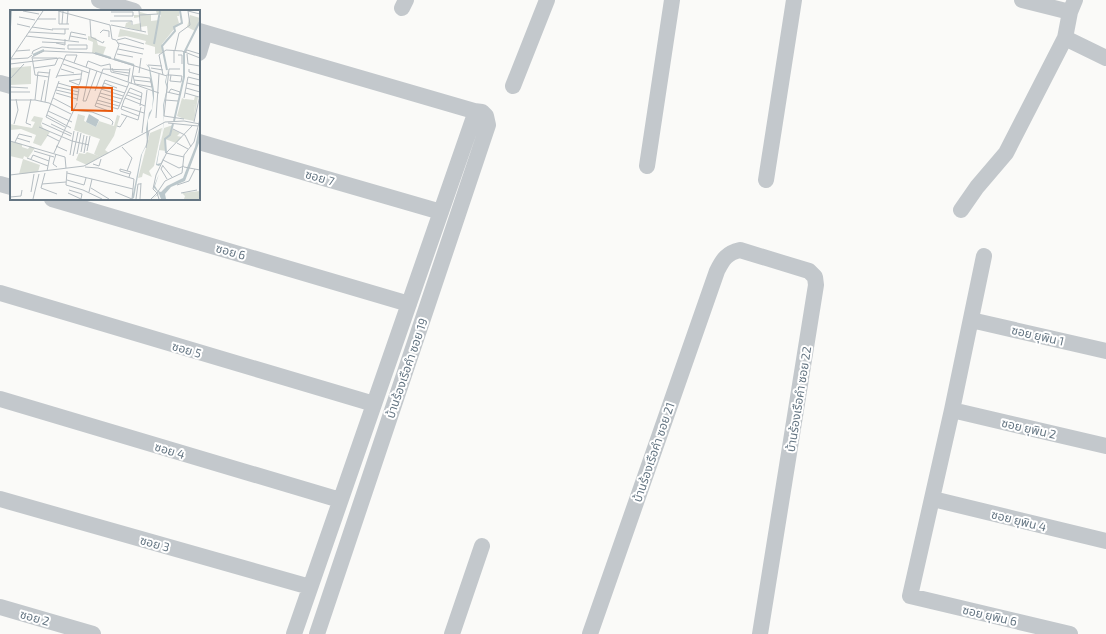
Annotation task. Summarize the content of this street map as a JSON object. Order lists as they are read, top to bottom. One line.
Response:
{"streets":{"street":["ซอย 7","ซอย 6","ซอย ยุพิน 1","ซอย 5","บ้านร้องเรือคำ ซอย 19","บ้านร้องเรือคำ ซอย 22","ซอย ยุพิน 2","ซอย 4","บ้านร้องเรือคำ ซอย 21","ซอย ยุพิน 4","ซอย 3","ซอย ยุพิน 6","ซอย 2"]},"crossings":[["บ้านร้องเรือคำ ซอย 22","บ้านร้องเรือคำ ซอย 21"],["ซอย ยุพิน 4","ซอย ยุพิน 6"]]}
